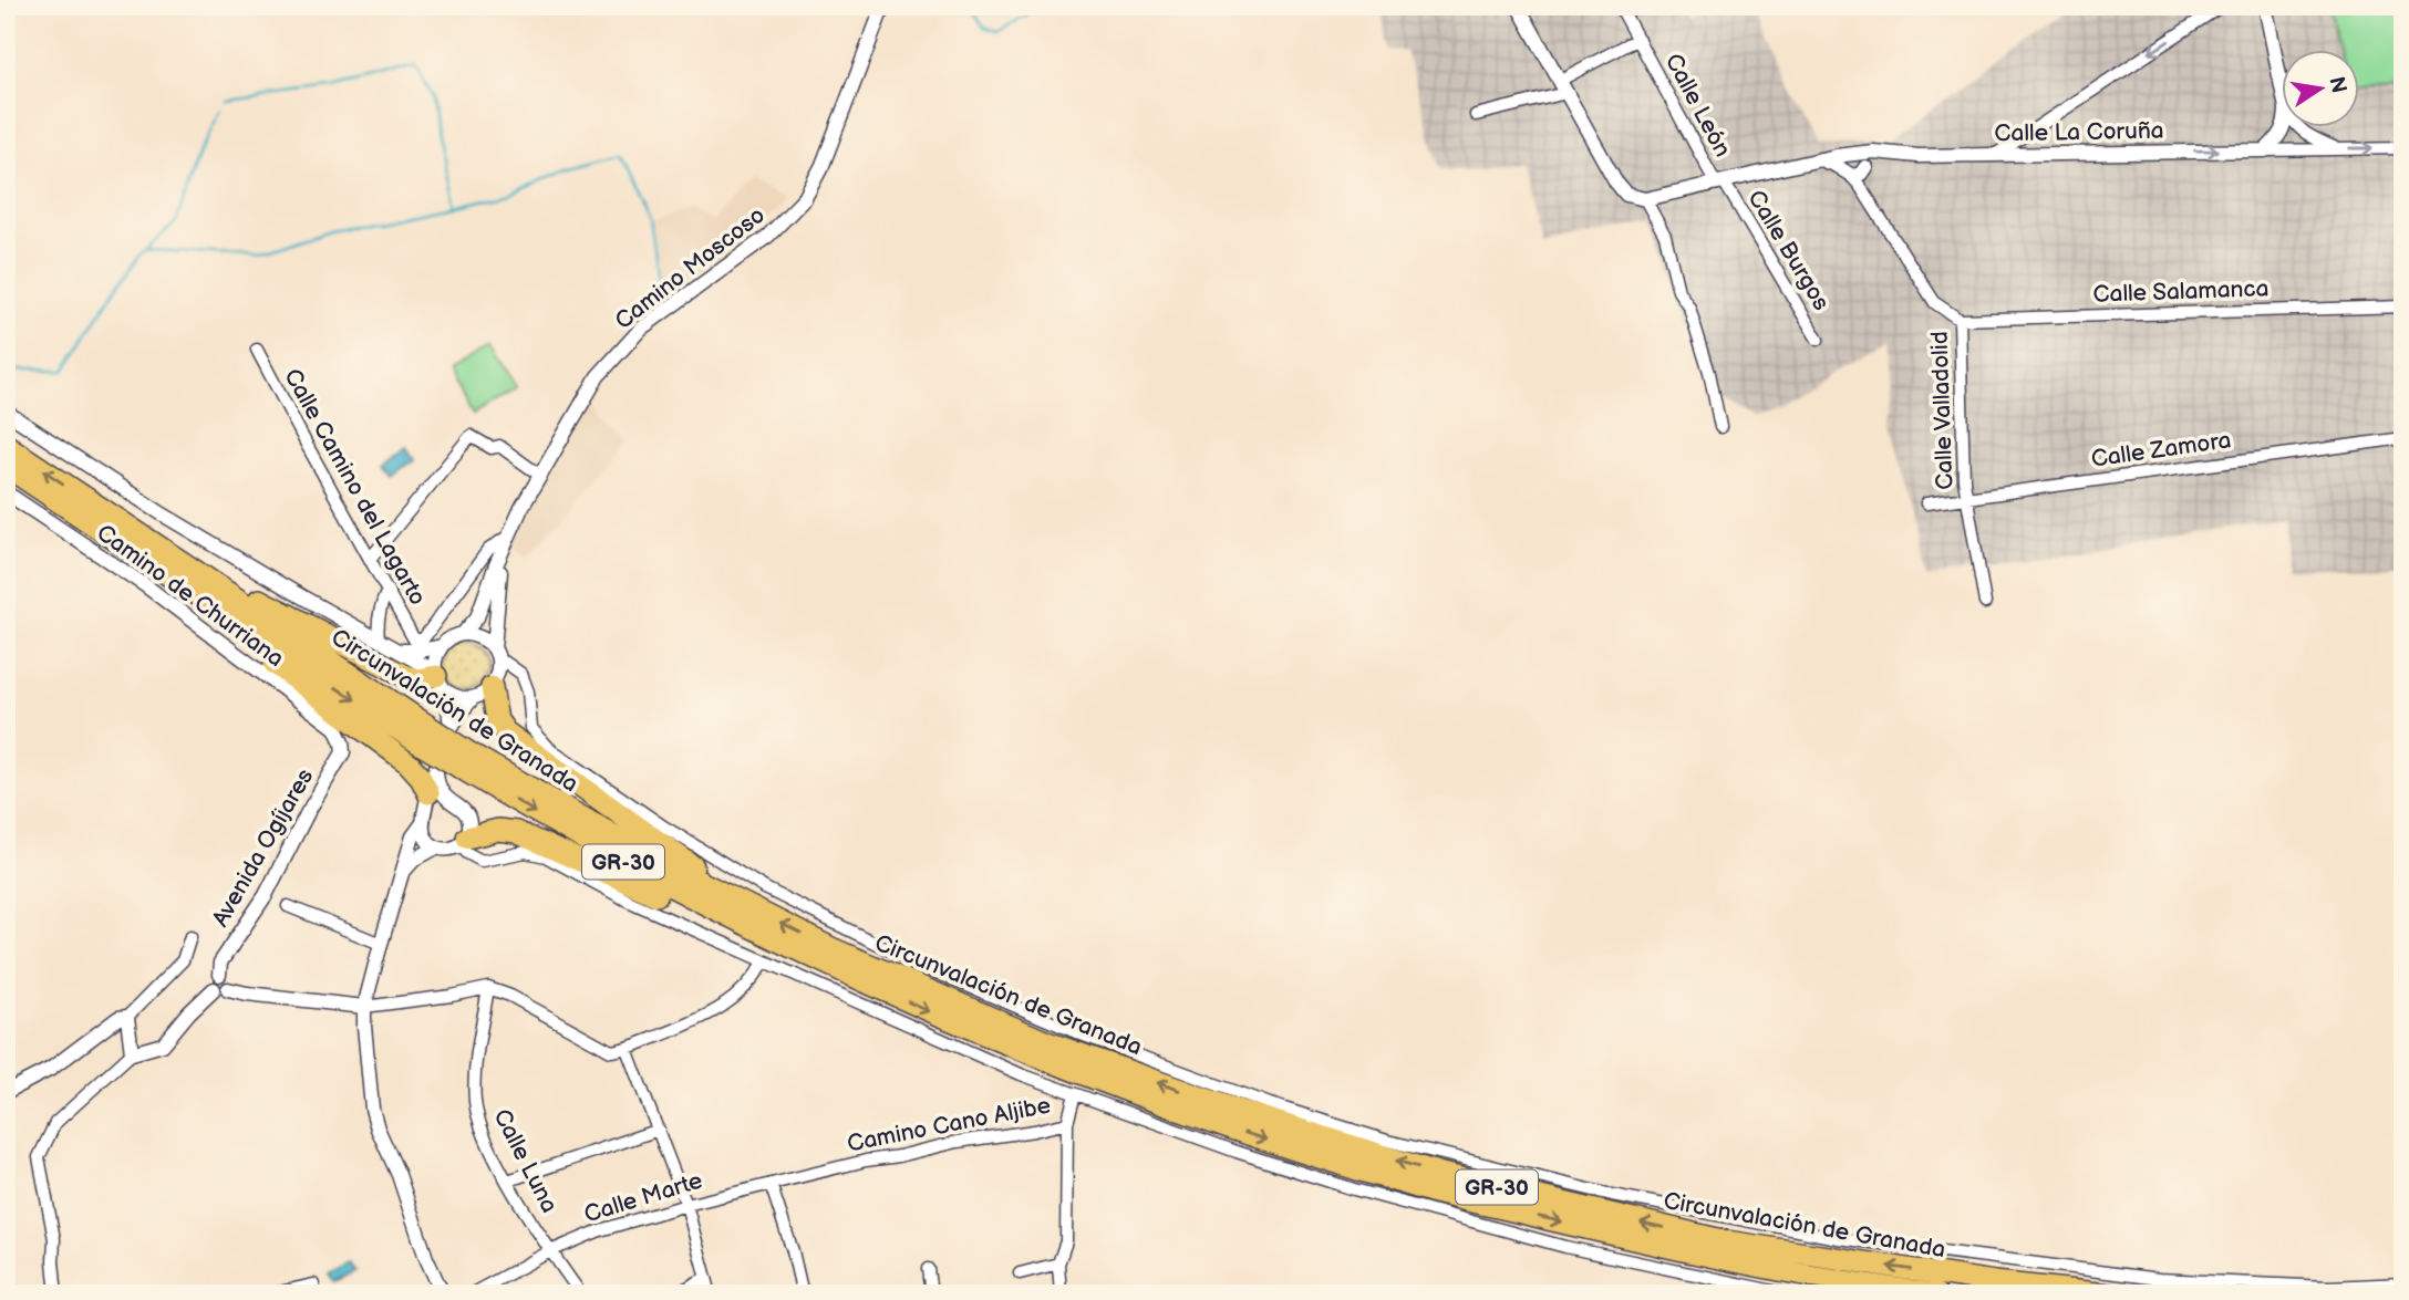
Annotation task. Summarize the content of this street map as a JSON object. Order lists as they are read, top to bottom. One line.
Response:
{"streets":{"highway":["Circunvalación de Granada","GR-30"],"street":["Calle León","Calle La Coruña","Calle Burgos","Camino Moscoso","Calle Salamanca","Calle Valladolid","Calle Zamora","Calle Camino del Lagarto","Camino de Churriana","Avenida Ogíjares","Camino Cano Aljibe","Calle Luna","Calle Marte"]},"crossings":[["Calle León","Calle La Coruña"],["Calle León","Calle Burgos"],["Calle La Coruña","Calle Burgos"],["Calle La Coruña","Calle Valladolid"],["Camino Moscoso","Calle Camino del Lagarto"],["Calle Salamanca","Calle Valladolid"],["Calle Valladolid","Calle Zamora"],["Camino de Churriana","Avenida Ogíjares"],["Camino Cano Aljibe","Calle Marte"],["Calle Luna","Calle Marte"]],"one_way":["Calle La Coruña"],"north":"right"}
